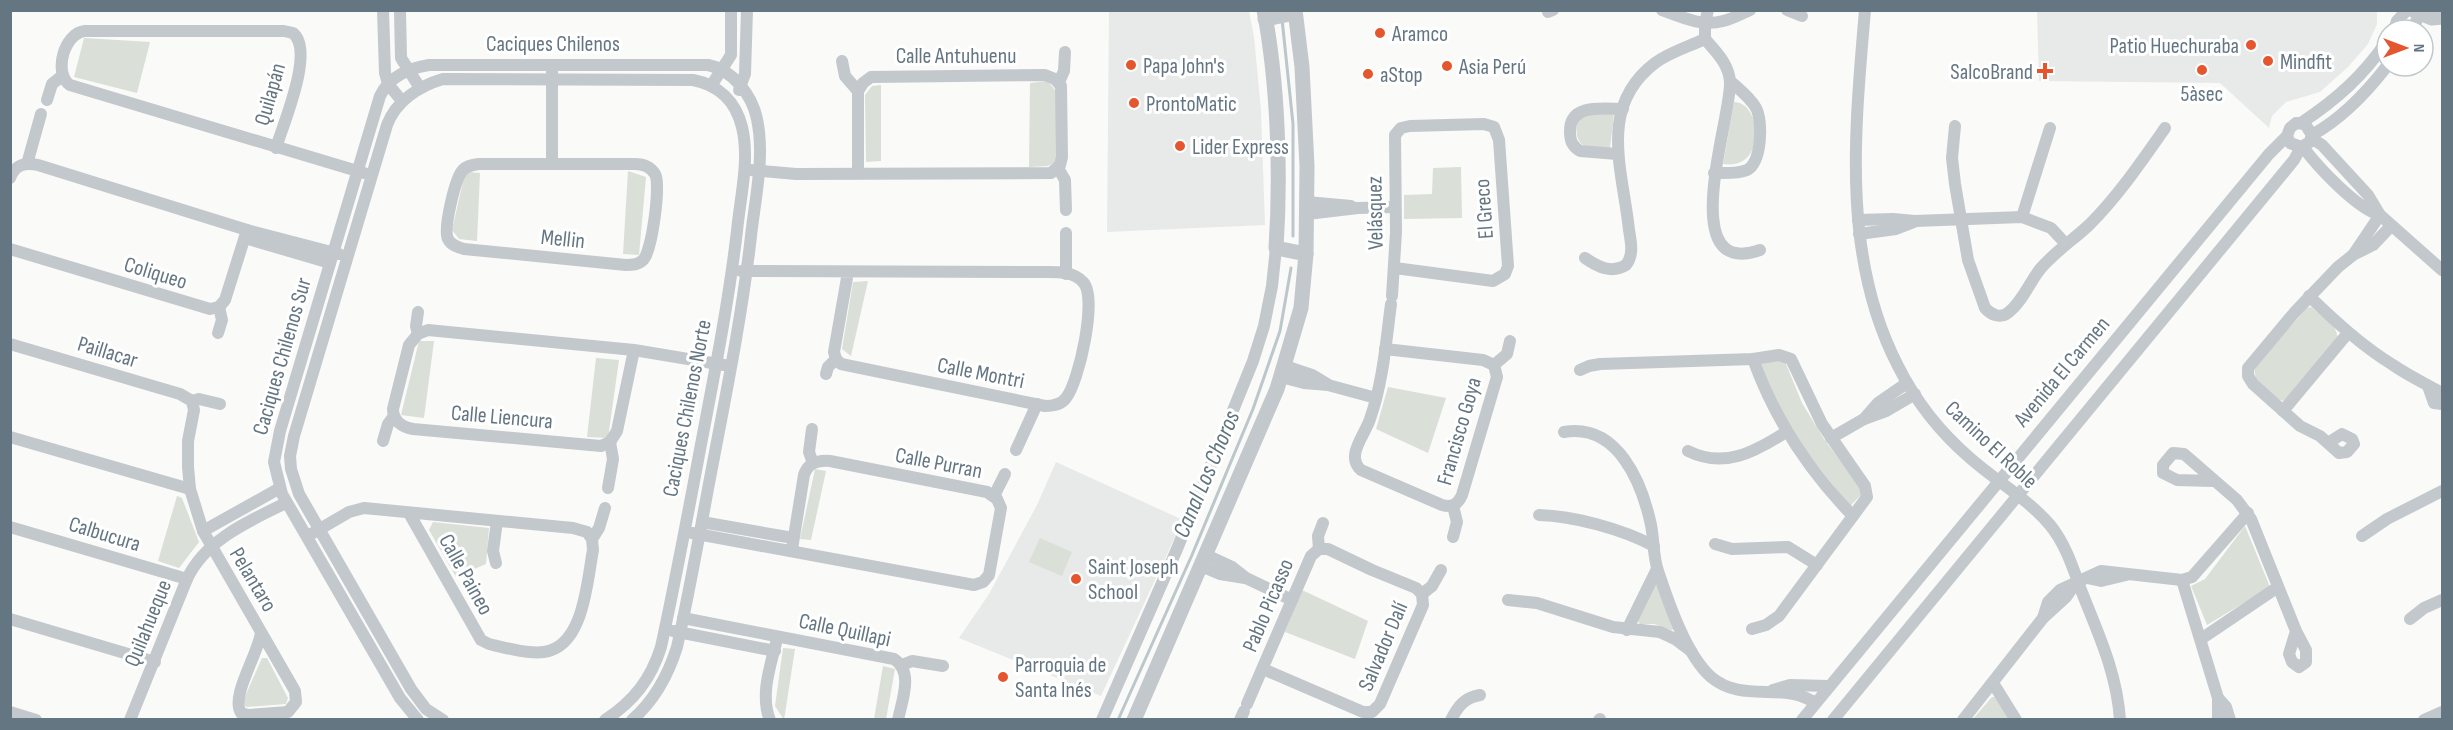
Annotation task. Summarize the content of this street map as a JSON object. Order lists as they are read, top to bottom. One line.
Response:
{"streets":{"street":["Caciques Chilenos","Calle Antuhuenu","Quilapán","El Greco","Velásquez","Mellin","Coliqueo","Paillacar","Caciques Chilenos Sur","Avenida El Carmen","Calle Montri","Caciques Chilenos Norte","Calle Liencura","Francisco Goya","Camino El Roble","Calle Purran","Calbucura","Calle Paineo","Pelantaro","Pablo Picasso","Quilahueque","Calle Quillapi","Salvador Dalí"]},"crossings":[["Caciques Chilenos","Caciques Chilenos Sur"],["Caciques Chilenos","Caciques Chilenos Norte"],["Quilapán","Caciques Chilenos Sur"],["El Greco","Velásquez"],["Velásquez","Francisco Goya"],["Caciques Chilenos Sur","Calle Paineo"],["Avenida El Carmen","Camino El Roble"],["Caciques Chilenos Norte","Calle Purran"],["Caciques Chilenos Norte","Calle Quillapi"],["Calbucura","Quilahueque"],["Pelantaro","Quilahueque"],["Pablo Picasso","Salvador Dalí"]],"water":["Canal Los Choros"],"places":{"other":["Aramco","Patio Huechuraba","Mindfit","Papa John's","Asia Perú","5àsec","aStop","ProntoMatic","Lider Express","Saint Joseph School","Parroquia de Santa Inés"],"health":["SalcoBrand"]},"north":"right"}
